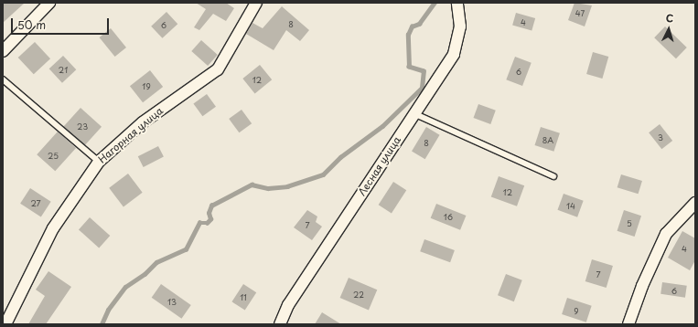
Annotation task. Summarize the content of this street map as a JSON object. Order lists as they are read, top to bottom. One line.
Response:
{"streets":{"street":["Нагорная улица","Лесная улица"]},"house_numbers":["47","4","8","6","21","6","12","19","23","3","8А","8","25","12","27","14","16","5","7","4","7","6","22","11","13","9"],"scale_bar":"50 m","north":"top"}
